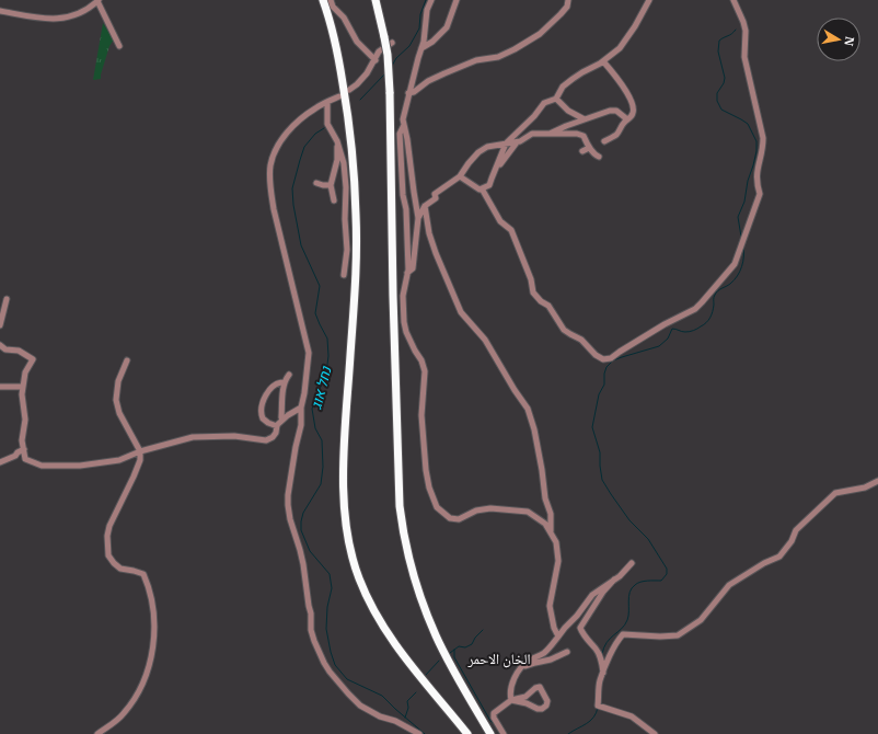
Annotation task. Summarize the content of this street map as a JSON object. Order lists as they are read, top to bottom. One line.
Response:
{"districts":["الخان الاحمر"],"water":["נחל אוג"],"north":"right"}
